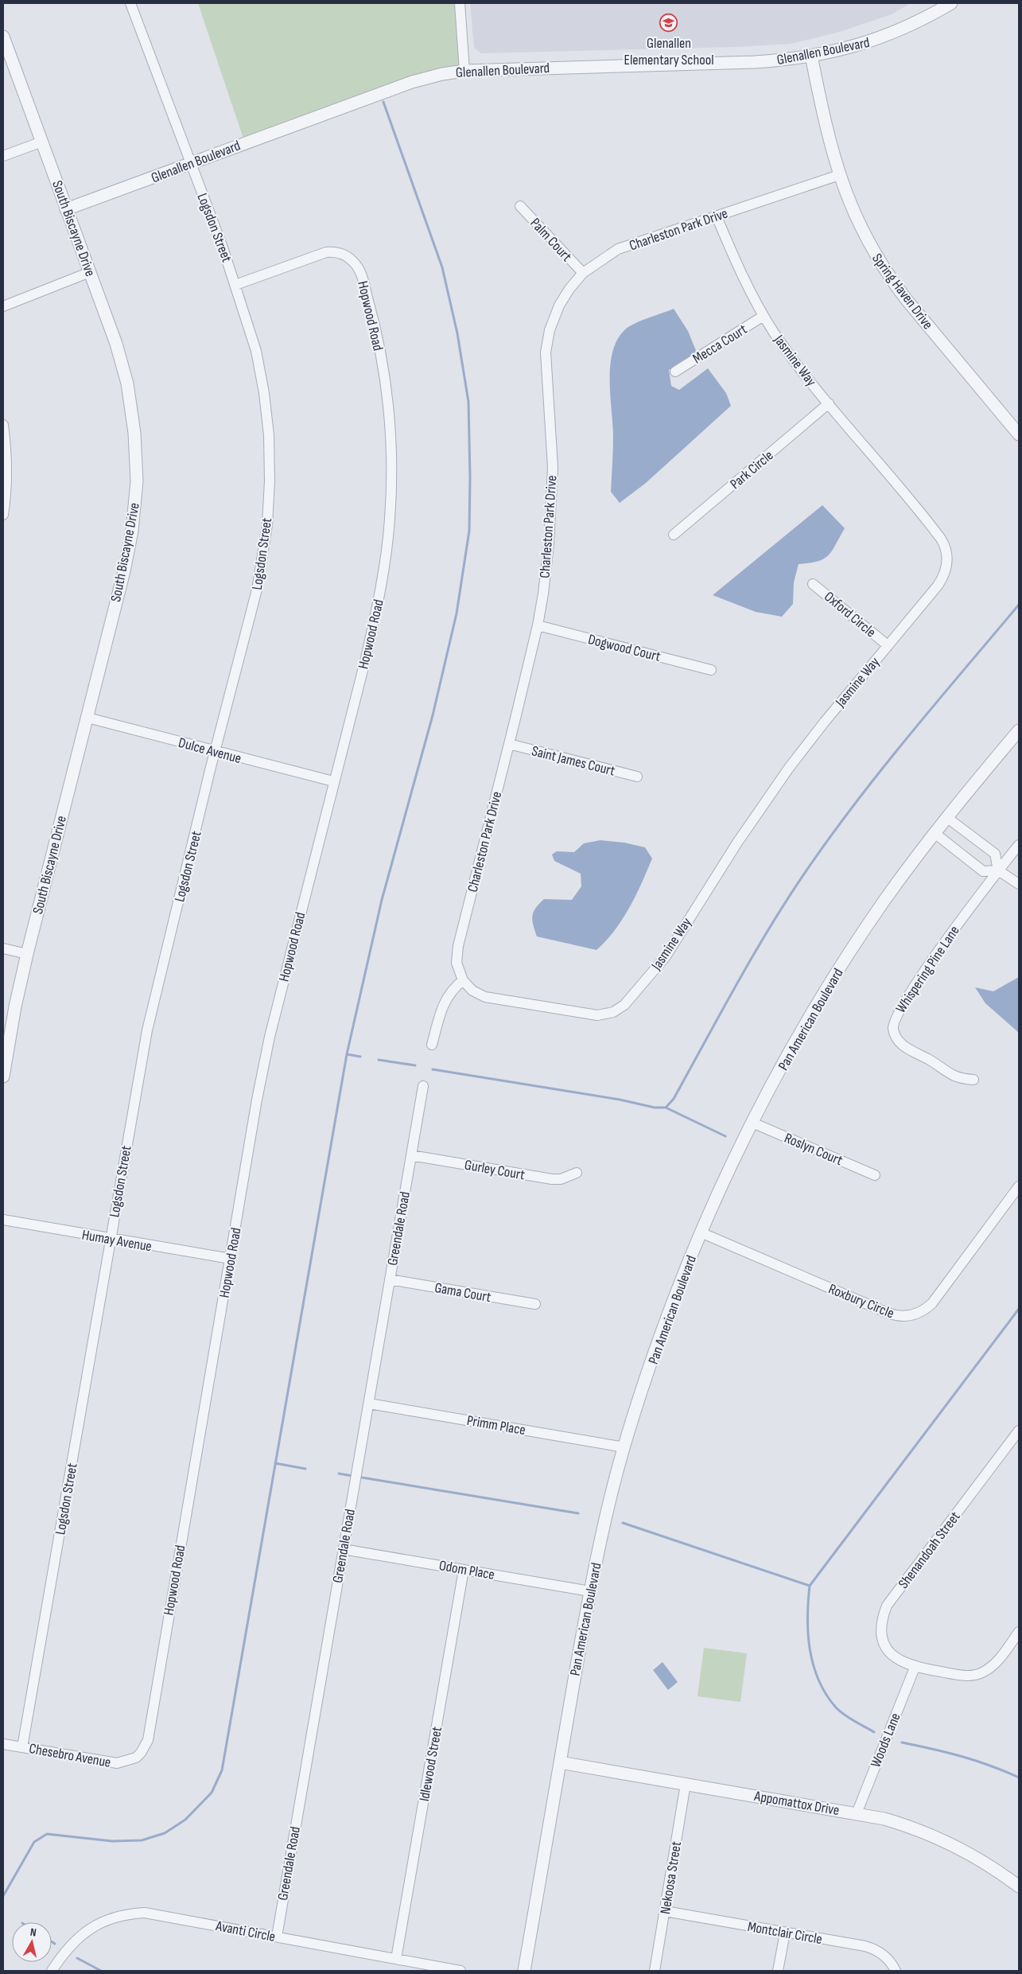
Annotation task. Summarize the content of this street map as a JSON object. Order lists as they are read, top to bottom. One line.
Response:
{"streets":{"street":["Glenallen Boulevard","Logsdon Street","South Biscayne Drive","Charleston Park Drive","Palm Court","Spring Haven Drive","Hopwood Road","Mecca Court","Jasmine Way","Park Circle","Oxford Circle","Dogwood Court","Dulce Avenue","Saint James Court","Whispering Pine Lane","Pan American Boulevard","Roslyn Court","Gurley Court","Greendale Road","Humay Avenue","Gama Court","Roxbury Circle","Primm Place","Shenandoah Street","Odom Place","Woods Lane","Chesebro Avenue","Idlewood Street","Appomattox Drive","Nekoosa Street","Avanti Circle","Montclair Circle"]},"crossings":[["Glenallen Boulevard","Logsdon Street"],["Glenallen Boulevard","South Biscayne Drive"],["Glenallen Boulevard","Spring Haven Drive"],["Logsdon Street","Hopwood Road"],["Logsdon Street","Dulce Avenue"],["Logsdon Street","Humay Avenue"],["Logsdon Street","Chesebro Avenue"],["South Biscayne Drive","Dulce Avenue"],["Charleston Park Drive","Palm Court"],["Charleston Park Drive","Spring Haven Drive"],["Charleston Park Drive","Jasmine Way"],["Charleston Park Drive","Dogwood Court"],["Charleston Park Drive","Saint James Court"],["Hopwood Road","Dulce Avenue"],["Hopwood Road","Humay Avenue"],["Hopwood Road","Chesebro Avenue"],["Mecca Court","Jasmine Way"],["Jasmine Way","Park Circle"],["Jasmine Way","Oxford Circle"],["Pan American Boulevard","Roslyn Court"],["Pan American Boulevard","Roxbury Circle"],["Pan American Boulevard","Primm Place"],["Pan American Boulevard","Odom Place"],["Pan American Boulevard","Appomattox Drive"],["Gurley Court","Greendale Road"],["Greendale Road","Gama Court"],["Greendale Road","Primm Place"],["Greendale Road","Odom Place"],["Greendale Road","Avanti Circle"],["Shenandoah Street","Woods Lane"],["Odom Place","Idlewood Street"],["Woods Lane","Appomattox Drive"],["Idlewood Street","Avanti Circle"],["Appomattox Drive","Nekoosa Street"],["Nekoosa Street","Montclair Circle"]],"places":{"school or university":["Glenallen Elementary School"]},"north":"top"}
